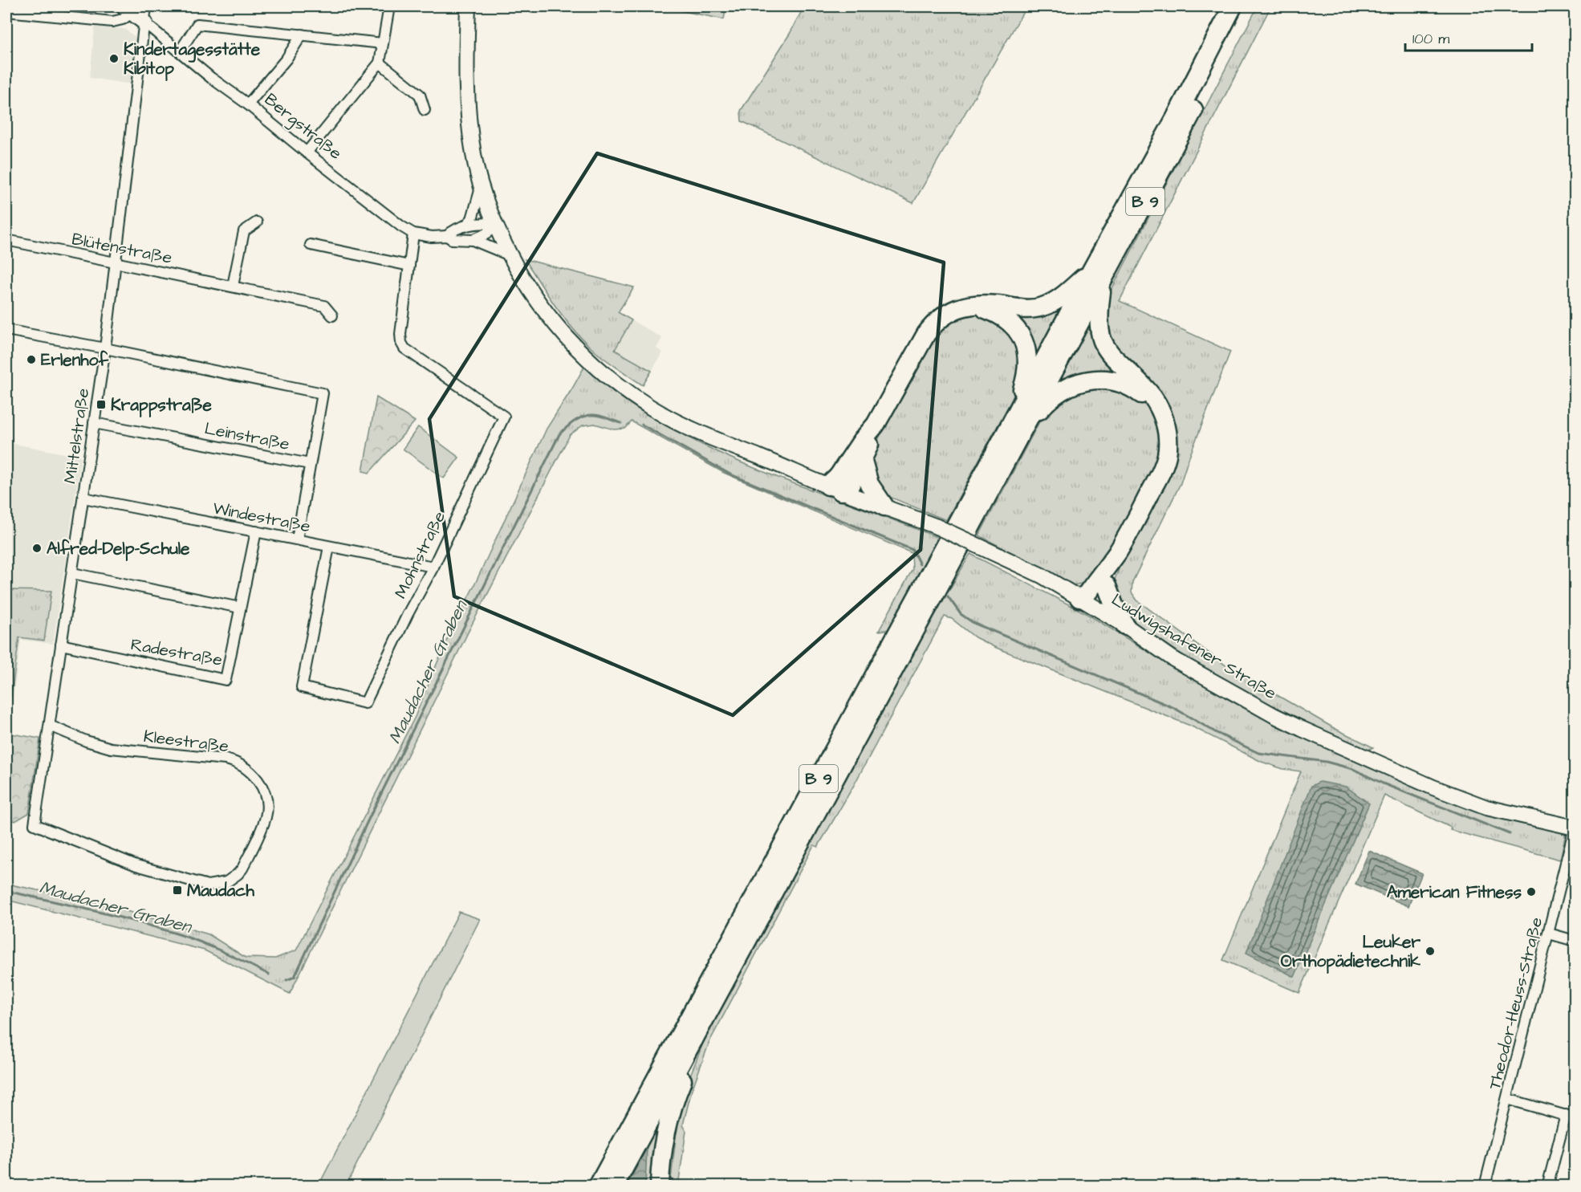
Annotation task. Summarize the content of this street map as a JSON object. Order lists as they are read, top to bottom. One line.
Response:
{"streets":{"highway":["B 9"],"main road":["Bergstraße","Ludwigshafener Straße"],"street":["Blütenstraße","Mittelstraße","Leinstraße","Windestraße","Mohnstraße","Radestraße","Kleestraße","Theodor-Heuss-Straße"]},"crossings":[["Bergstraße","Mittelstraße"],["Bergstraße","Mohnstraße"],["Bergstraße","Ludwigshafener Straße"],["Blütenstraße","Mittelstraße"],["Mittelstraße","Leinstraße"],["Mittelstraße","Windestraße"],["Mittelstraße","Radestraße"],["Mittelstraße","Kleestraße"],["Windestraße","Mohnstraße"],["Windestraße","Radestraße"],["Ludwigshafener Straße","Theodor-Heuss-Straße"]],"water":["Maudacher Graben"],"places":{"other":["Kindertagesstätte Kibitop","Erlenhof","Alfred-Delp-Schule","American Fitness","Leuker Orthopädietechnik"],"transit":["Krappstraße","Maudach"]},"scale_bar":"100 m"}
